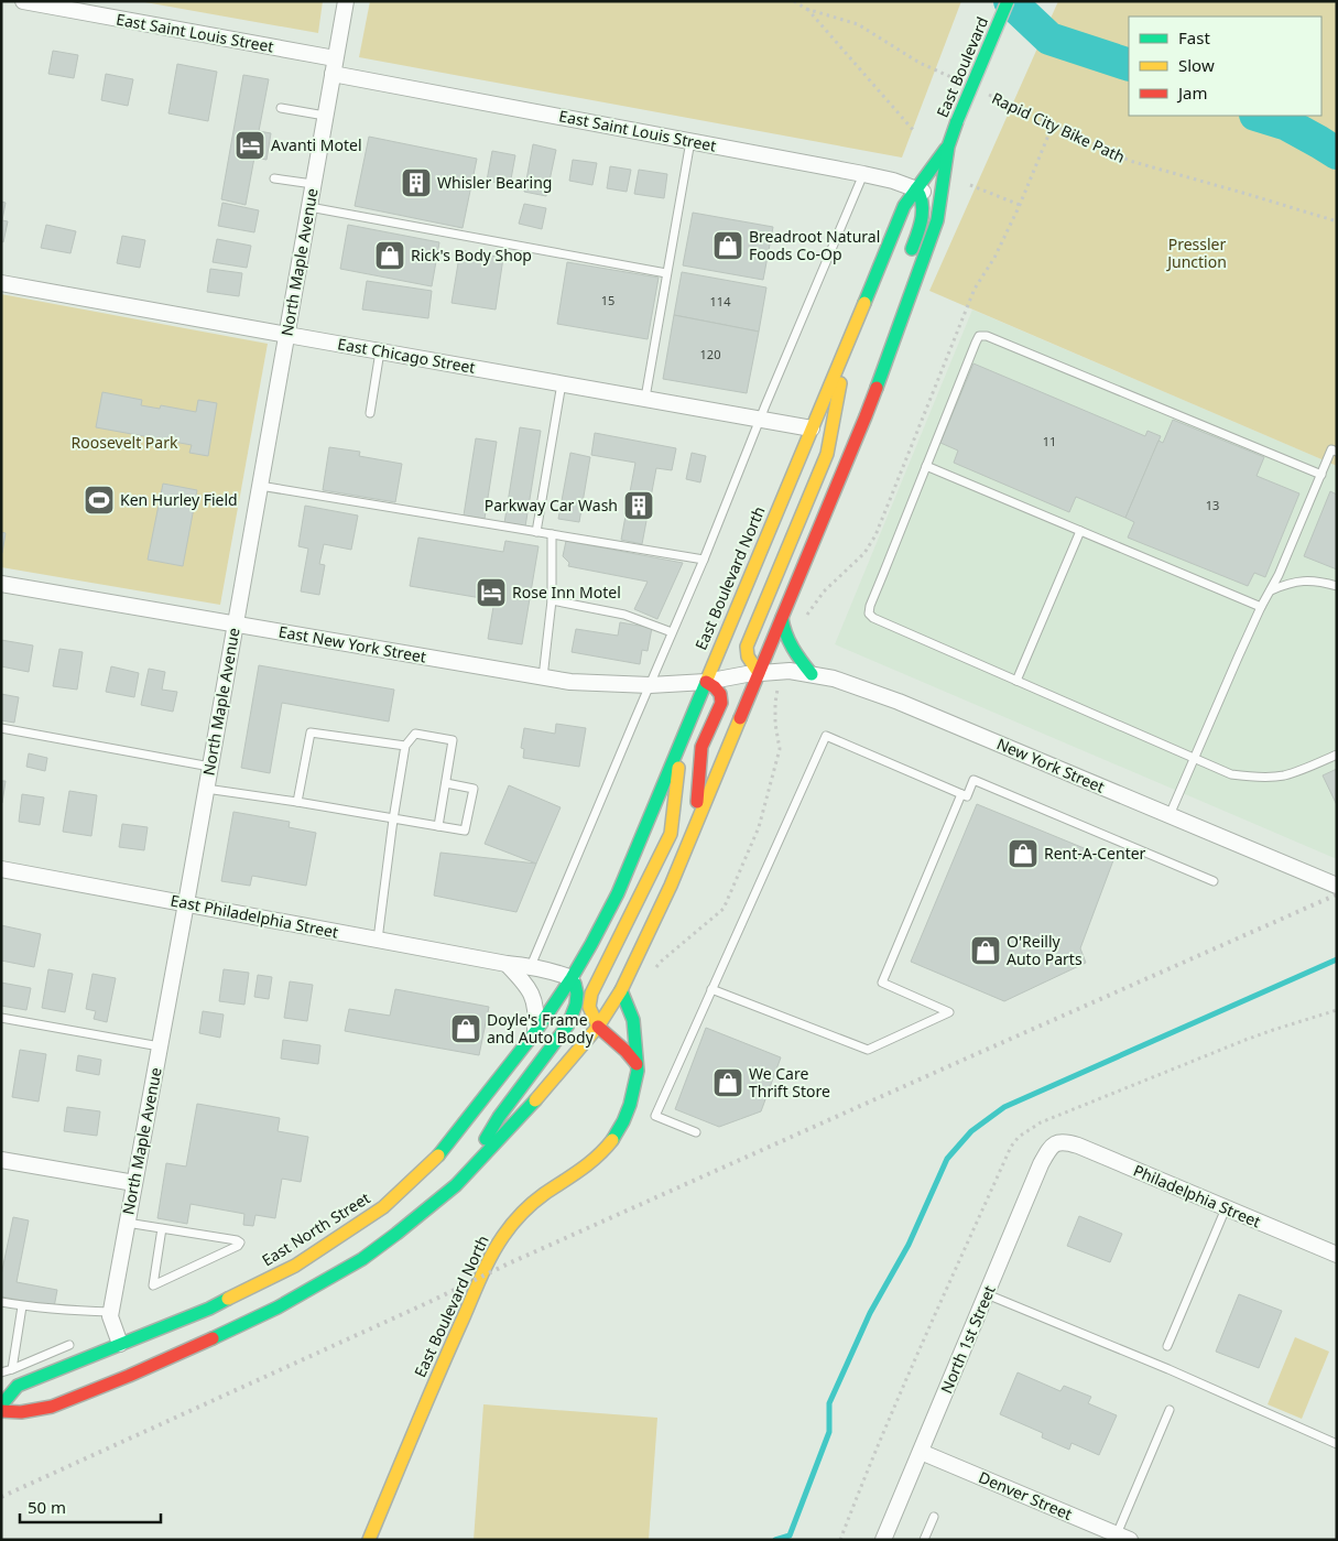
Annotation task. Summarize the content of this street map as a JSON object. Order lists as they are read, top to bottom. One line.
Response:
{"streets":{"main road":["East Boulevard","East Boulevard North","East North Street"],"street":["East Saint Louis Street","North Maple Avenue","East Chicago Street","East New York Street","New York Street","East Philadelphia Street","Philadelphia Street","North 1st Street","Denver Street"],"path":["Rapid City Bike Path"]},"crossings":[["East Saint Louis Street","East Boulevard"],["East Saint Louis Street","North Maple Avenue"],["East Saint Louis Street","East Boulevard North"],["East Boulevard","East Boulevard North"],["North Maple Avenue","East Chicago Street"],["North Maple Avenue","East New York Street"],["North Maple Avenue","East Philadelphia Street"],["North Maple Avenue","East North Street"],["East Chicago Street","East Boulevard North"],["East Boulevard North","East New York Street"],["East Boulevard North","East Philadelphia Street"],["East Boulevard North","East North Street"],["East New York Street","New York Street"],["East Philadelphia Street","East North Street"],["Philadelphia Street","North 1st Street"],["North 1st Street","Denver Street"]],"parks":["Pressler Junction","Roosevelt Park"],"places":{"hotel":["Avanti Motel","Rose Inn Motel"],"building":["Whisler Bearing","Parkway Car Wash"],"shop":["Breadroot Natural Foods Co-Op","Rick's Body Shop","Rent-A-Center","O'Reilly Auto Parts","Doyle's Frame and Auto Body","We Care Thrift Store"],"sports":["Ken Hurley Field"]},"house_numbers":["15","114","120","11","13"],"legend":["Fast","Slow","Jam"],"scale_bar":"50 m"}
